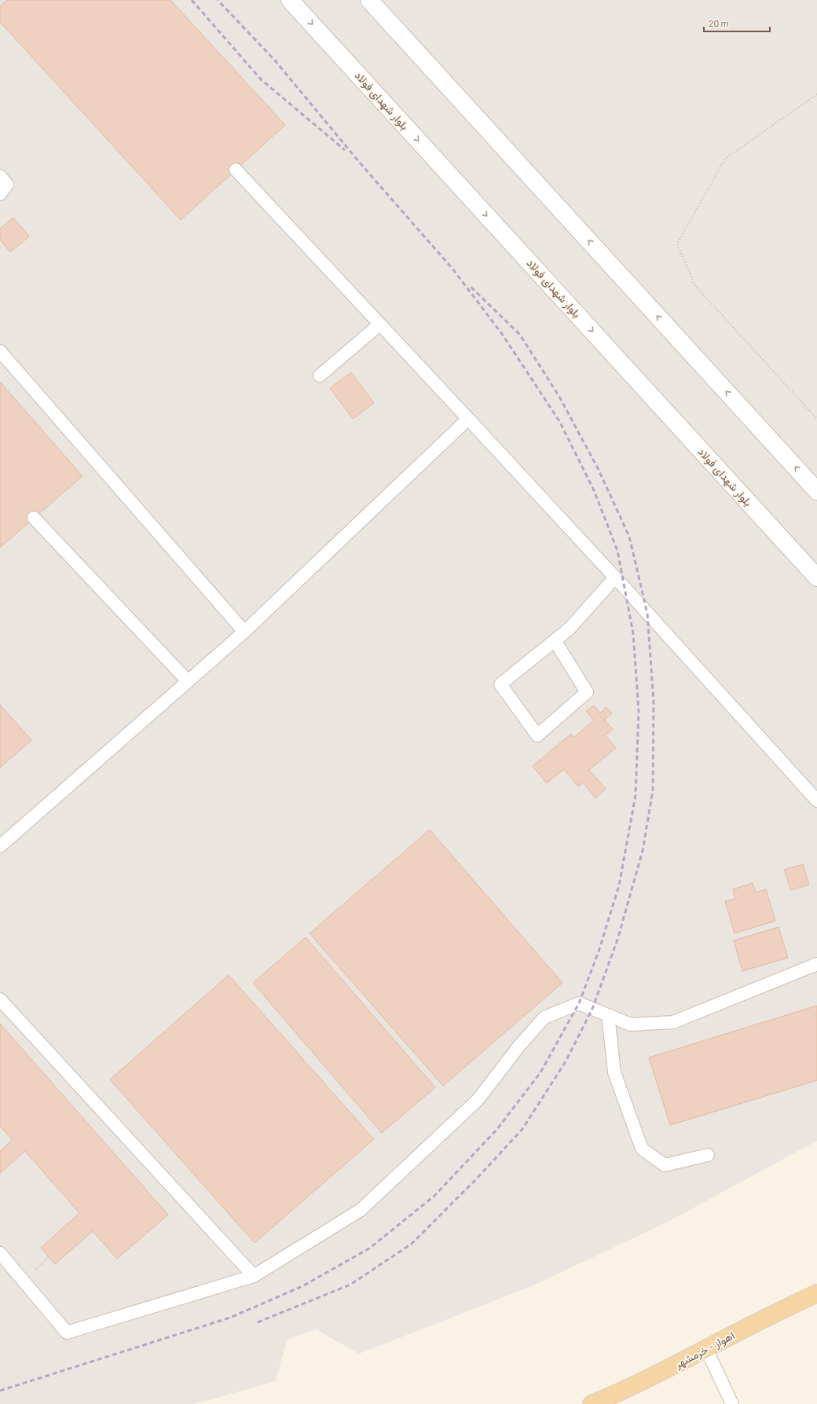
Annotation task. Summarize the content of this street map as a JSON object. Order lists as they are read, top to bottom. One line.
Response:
{"streets":{"main road":["اهواز - خرمشهر"],"street":["بلوار شهدای فولاد"]},"scale_bar":"20 m"}
